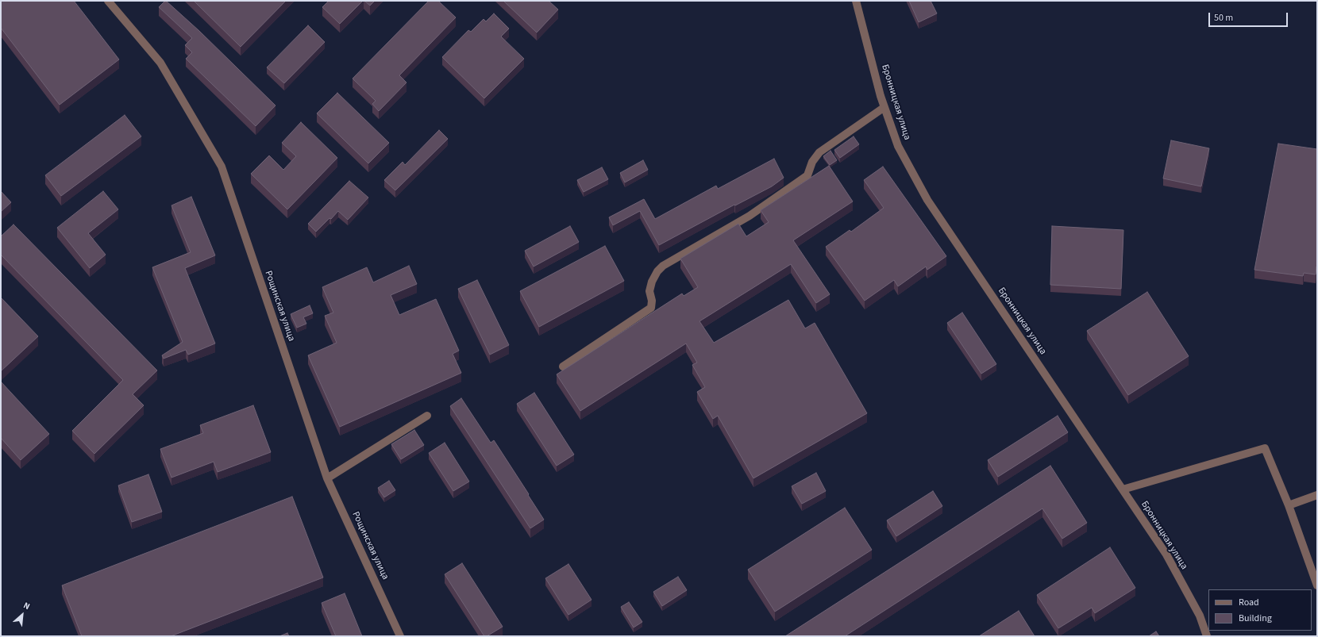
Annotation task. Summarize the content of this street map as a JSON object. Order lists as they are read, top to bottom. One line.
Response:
{"streets":{"street":["Бронницкая улица","Рощинская улица"]},"legend":["Road","Building"],"scale_bar":"50 m","north":"top right"}
